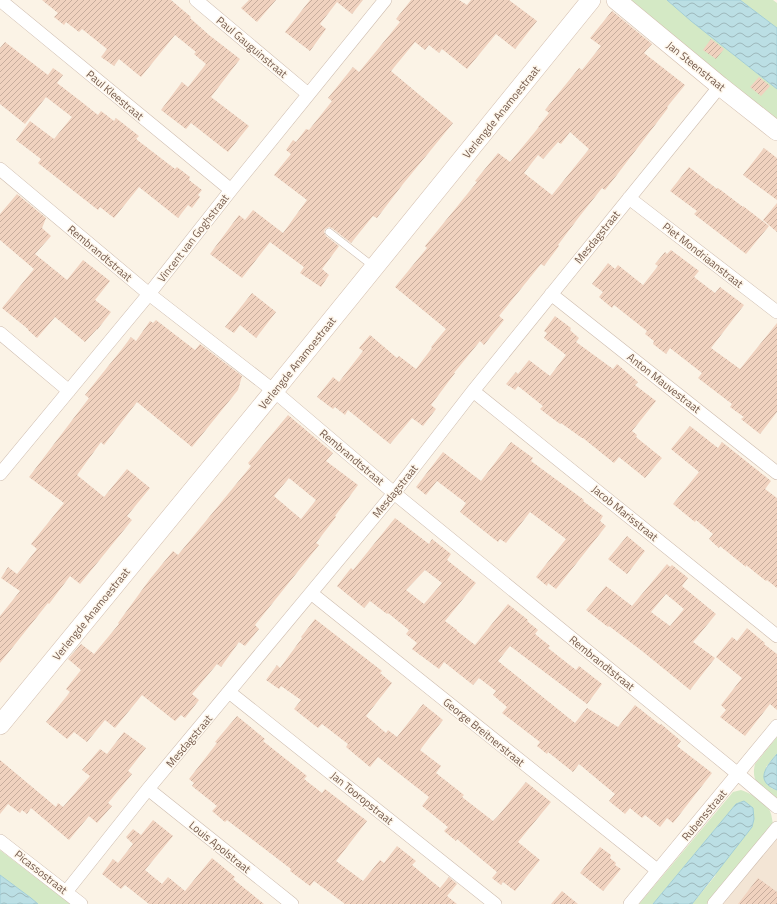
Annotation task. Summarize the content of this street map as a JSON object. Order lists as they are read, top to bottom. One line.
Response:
{"streets":{"street":["Paul Gauguinstraat","Jan Steenstraat","Paul Kleestraat","Verlengde Anamoestraat","Mesdagstraat","Vincent van Goghstraat","Rembrandtstraat","Piet Mondriaanstraat","Anton Mauvestraat","Jacob Marisstraat","George Breitnerstraat","Jan Tooropstraat","Rubensstraat","Louis Apolstraat","Picassostraat"]},"crossings":[["Paul Gauguinstraat","Vincent van Goghstraat"],["Jan Steenstraat","Mesdagstraat"],["Paul Kleestraat","Vincent van Goghstraat"],["Verlengde Anamoestraat","Rembrandtstraat"],["Mesdagstraat","Rembrandtstraat"],["Mesdagstraat","Piet Mondriaanstraat"],["Mesdagstraat","Anton Mauvestraat"],["Mesdagstraat","Jacob Marisstraat"],["Mesdagstraat","George Breitnerstraat"],["Mesdagstraat","Jan Tooropstraat"],["Mesdagstraat","Louis Apolstraat"],["Mesdagstraat","Picassostraat"],["Vincent van Goghstraat","Rembrandtstraat"],["Rembrandtstraat","Rubensstraat"],["George Breitnerstraat","Rubensstraat"]]}
